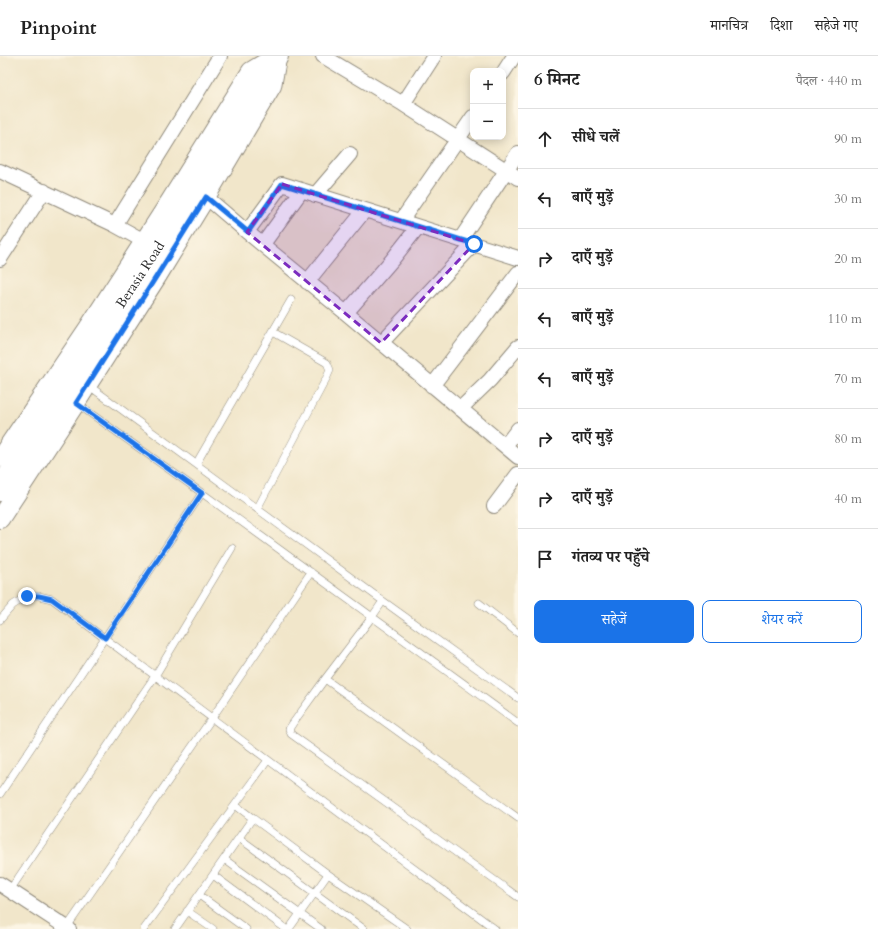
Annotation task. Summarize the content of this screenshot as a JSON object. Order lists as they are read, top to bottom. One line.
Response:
{"streets":{"main road":["Berasia Road"]},"page":{"header":"Pinpoint","nav":["मानचित्र","दिशा","सहेजे गए"],"heading":["6 मिनट","पैदल · 440 m"],"map_buttons":["+","−"],"list":[["सीधे चलें","90 m"],["बाएँ मुड़ें","30 m"],["दाएँ मुड़ें","20 m"],["बाएँ मुड़ें","110 m"],["बाएँ मुड़ें","70 m"],["दाएँ मुड़ें","80 m"],["दाएँ मुड़ें","40 m"],"गंतव्य पर पहुँचे"],"buttons":["सहेजें","शेयर करें"]}}
